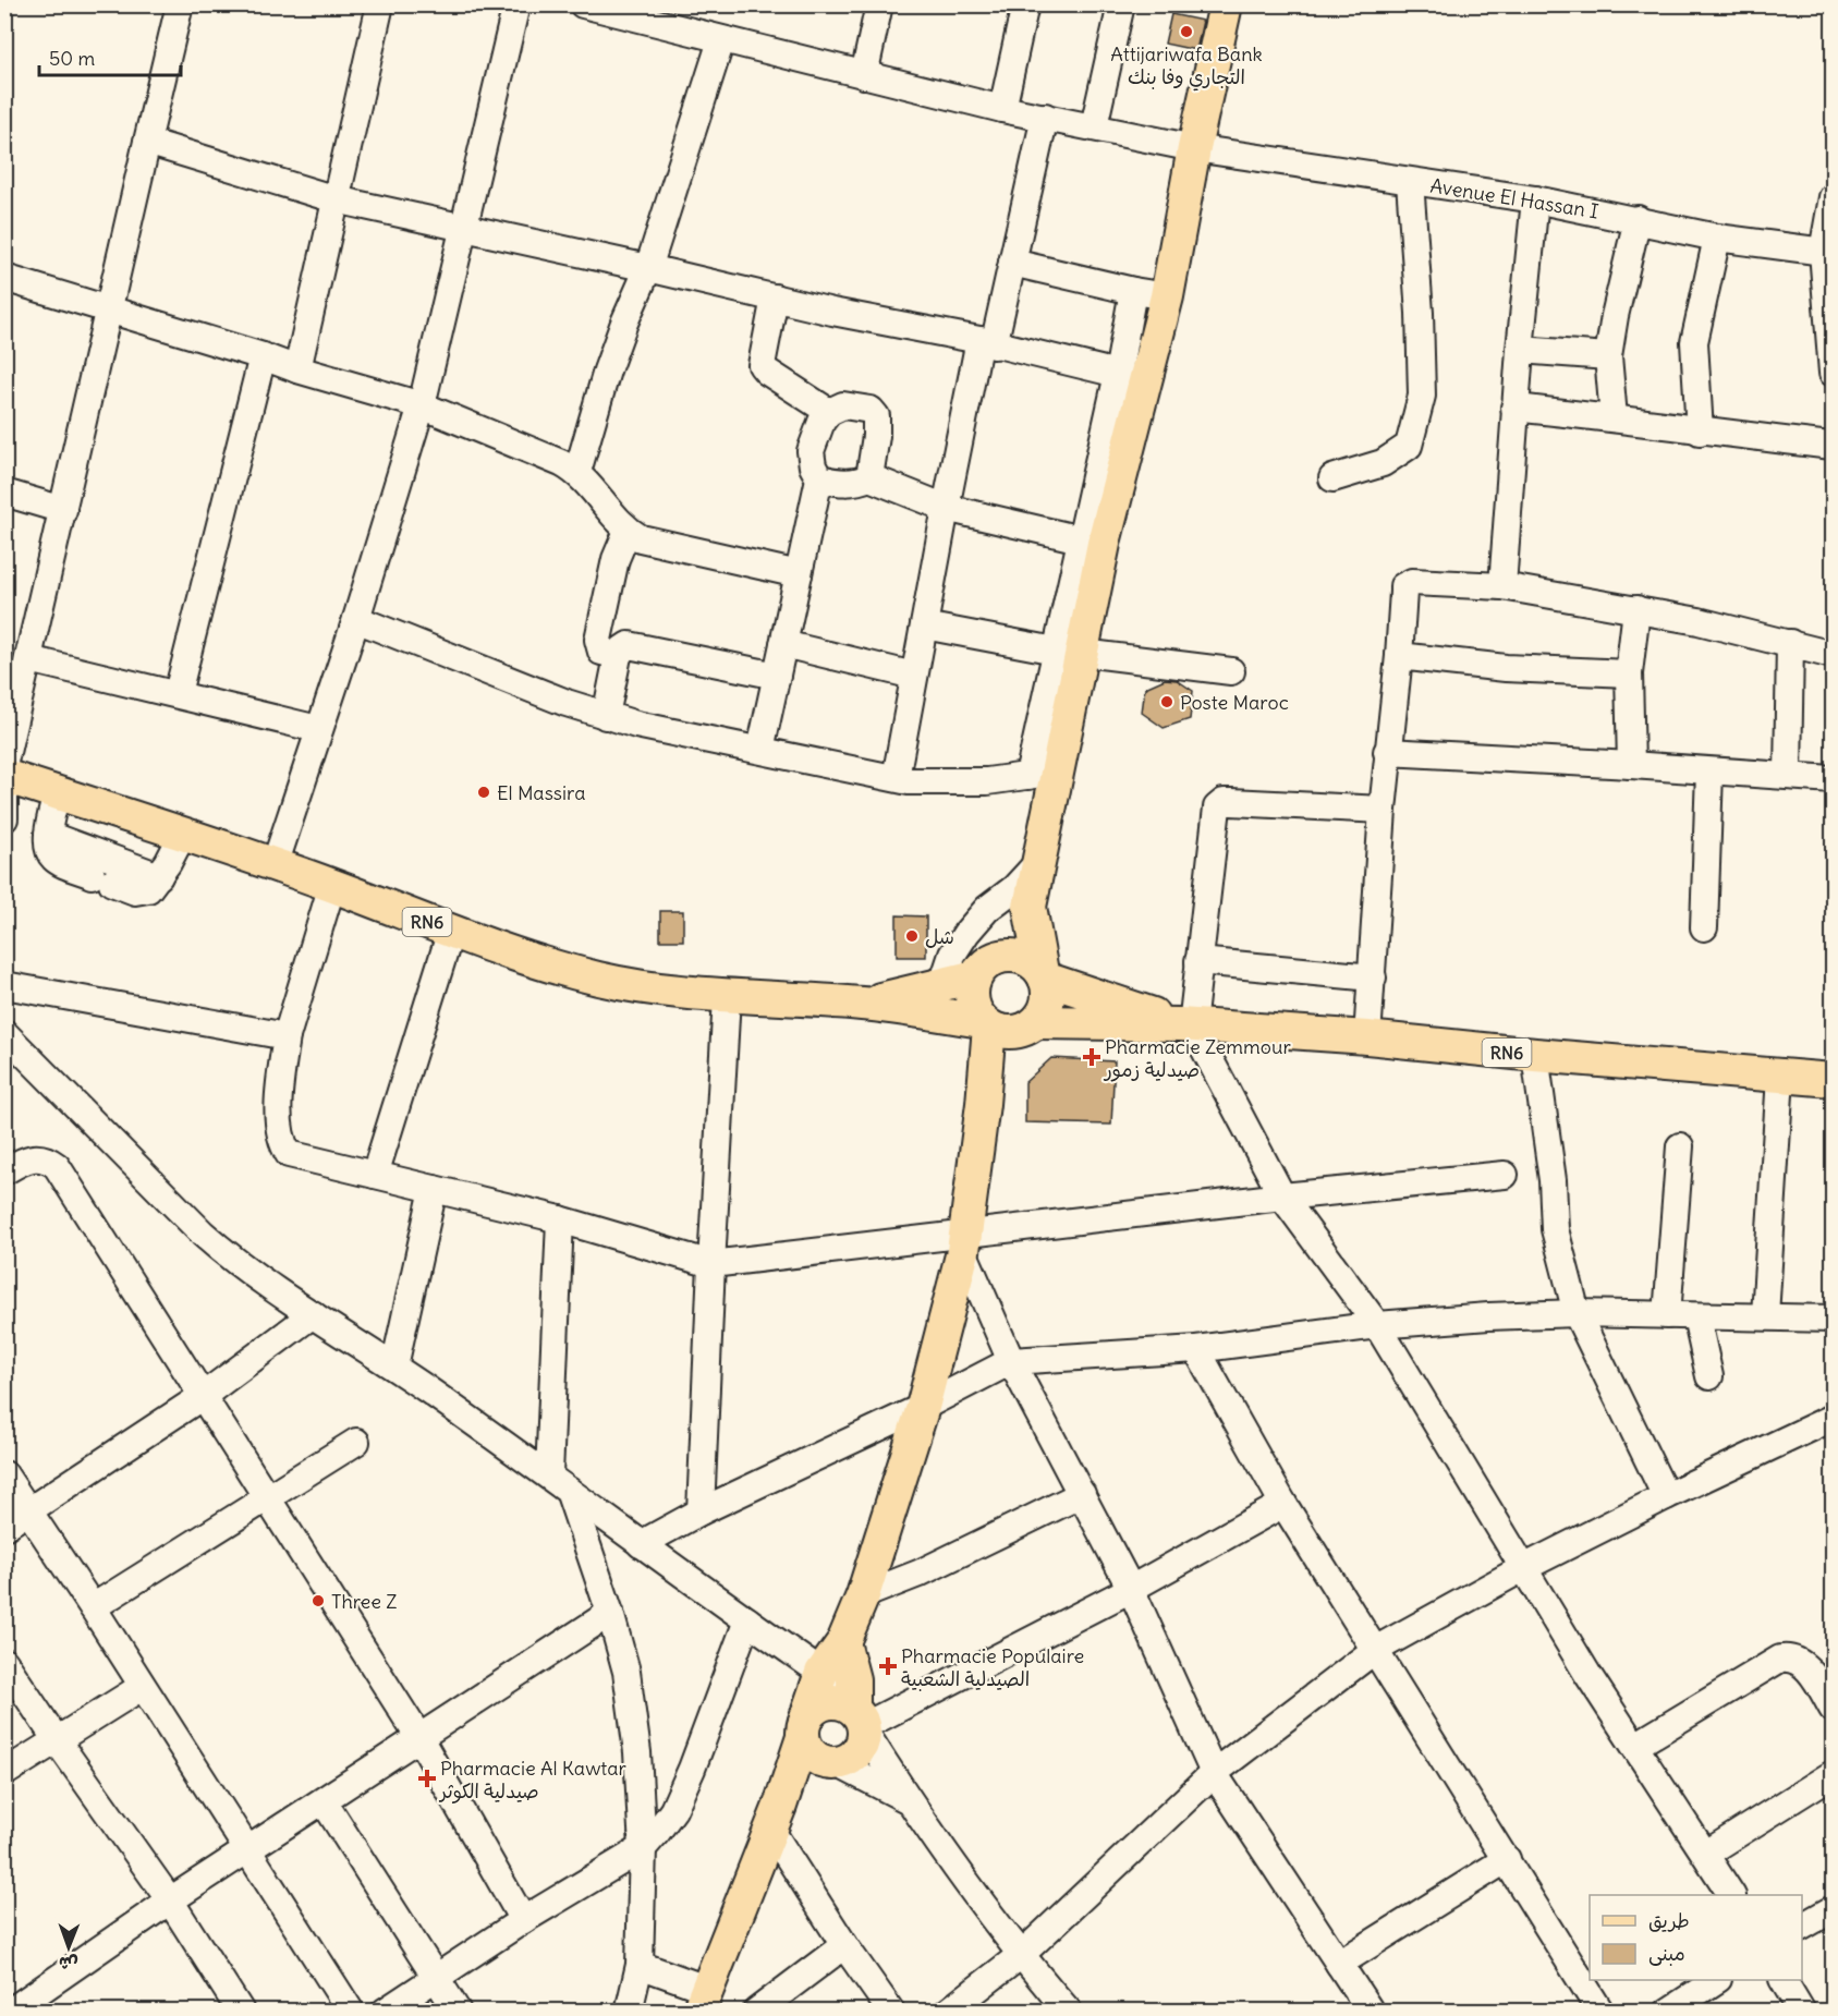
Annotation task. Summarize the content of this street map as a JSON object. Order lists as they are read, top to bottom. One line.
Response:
{"streets":{"main road":["RN6"],"street":["Avenue El Hassan I"]},"places":{"other":["Attijariwafa Bank التجاري وفا بنك","Poste Maroc","El Massira","شل","Three Z"],"health":["Pharmacie Zemmour صيدلية زمور","Pharmacie Populaire الصيدلية الشعبية","Pharmacie Al Kawtar صيدلية الكوثر"]},"legend":["طريق","مبنى"],"scale_bar":"50 m","north":"bottom"}
